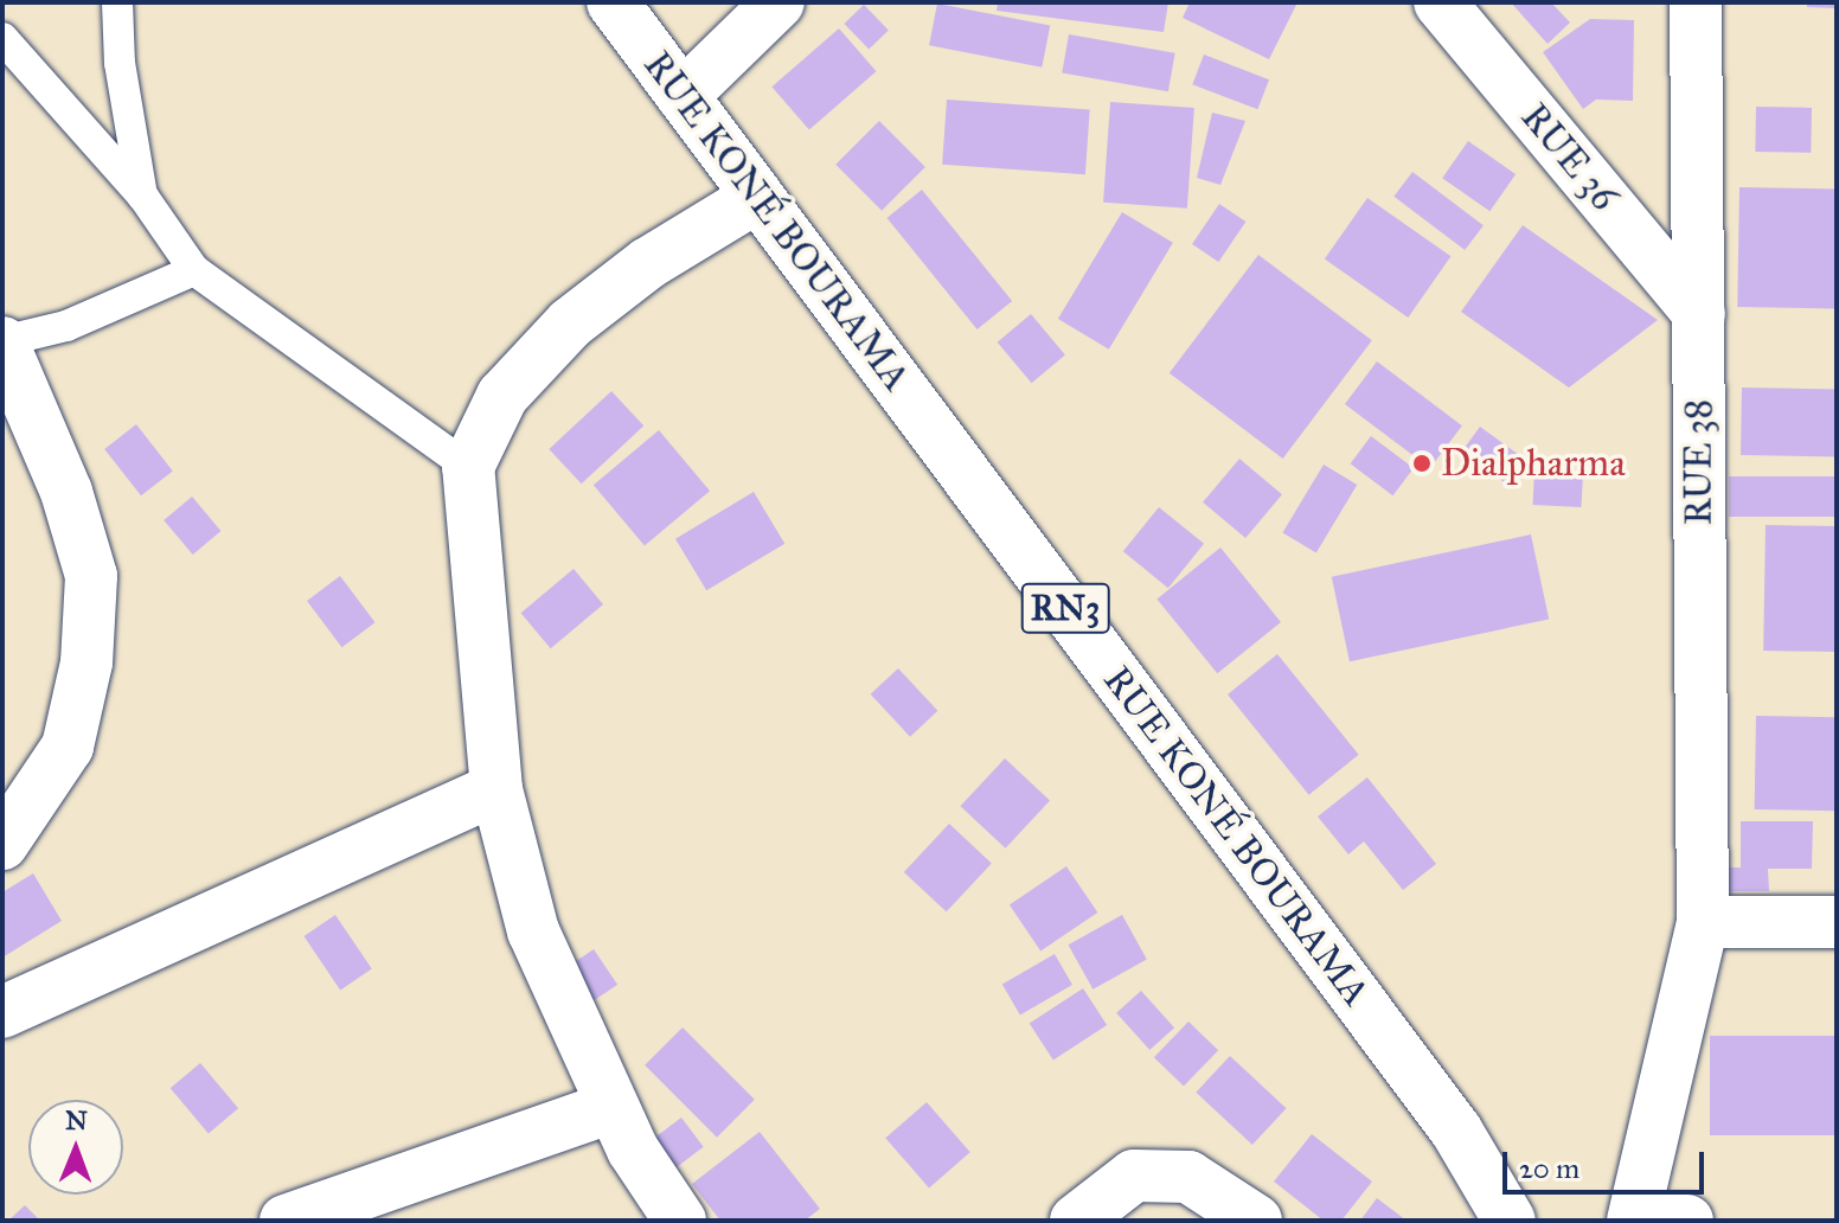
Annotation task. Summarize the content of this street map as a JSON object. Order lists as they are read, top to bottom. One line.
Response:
{"streets":{"main road":["RUE 36","RUE KONÉ BOURAMA","RUE 38","RN3"]},"crossings":[["RUE 36","RUE 38"]],"places":["Dialpharma"],"scale_bar":"20 m","north":"top"}
